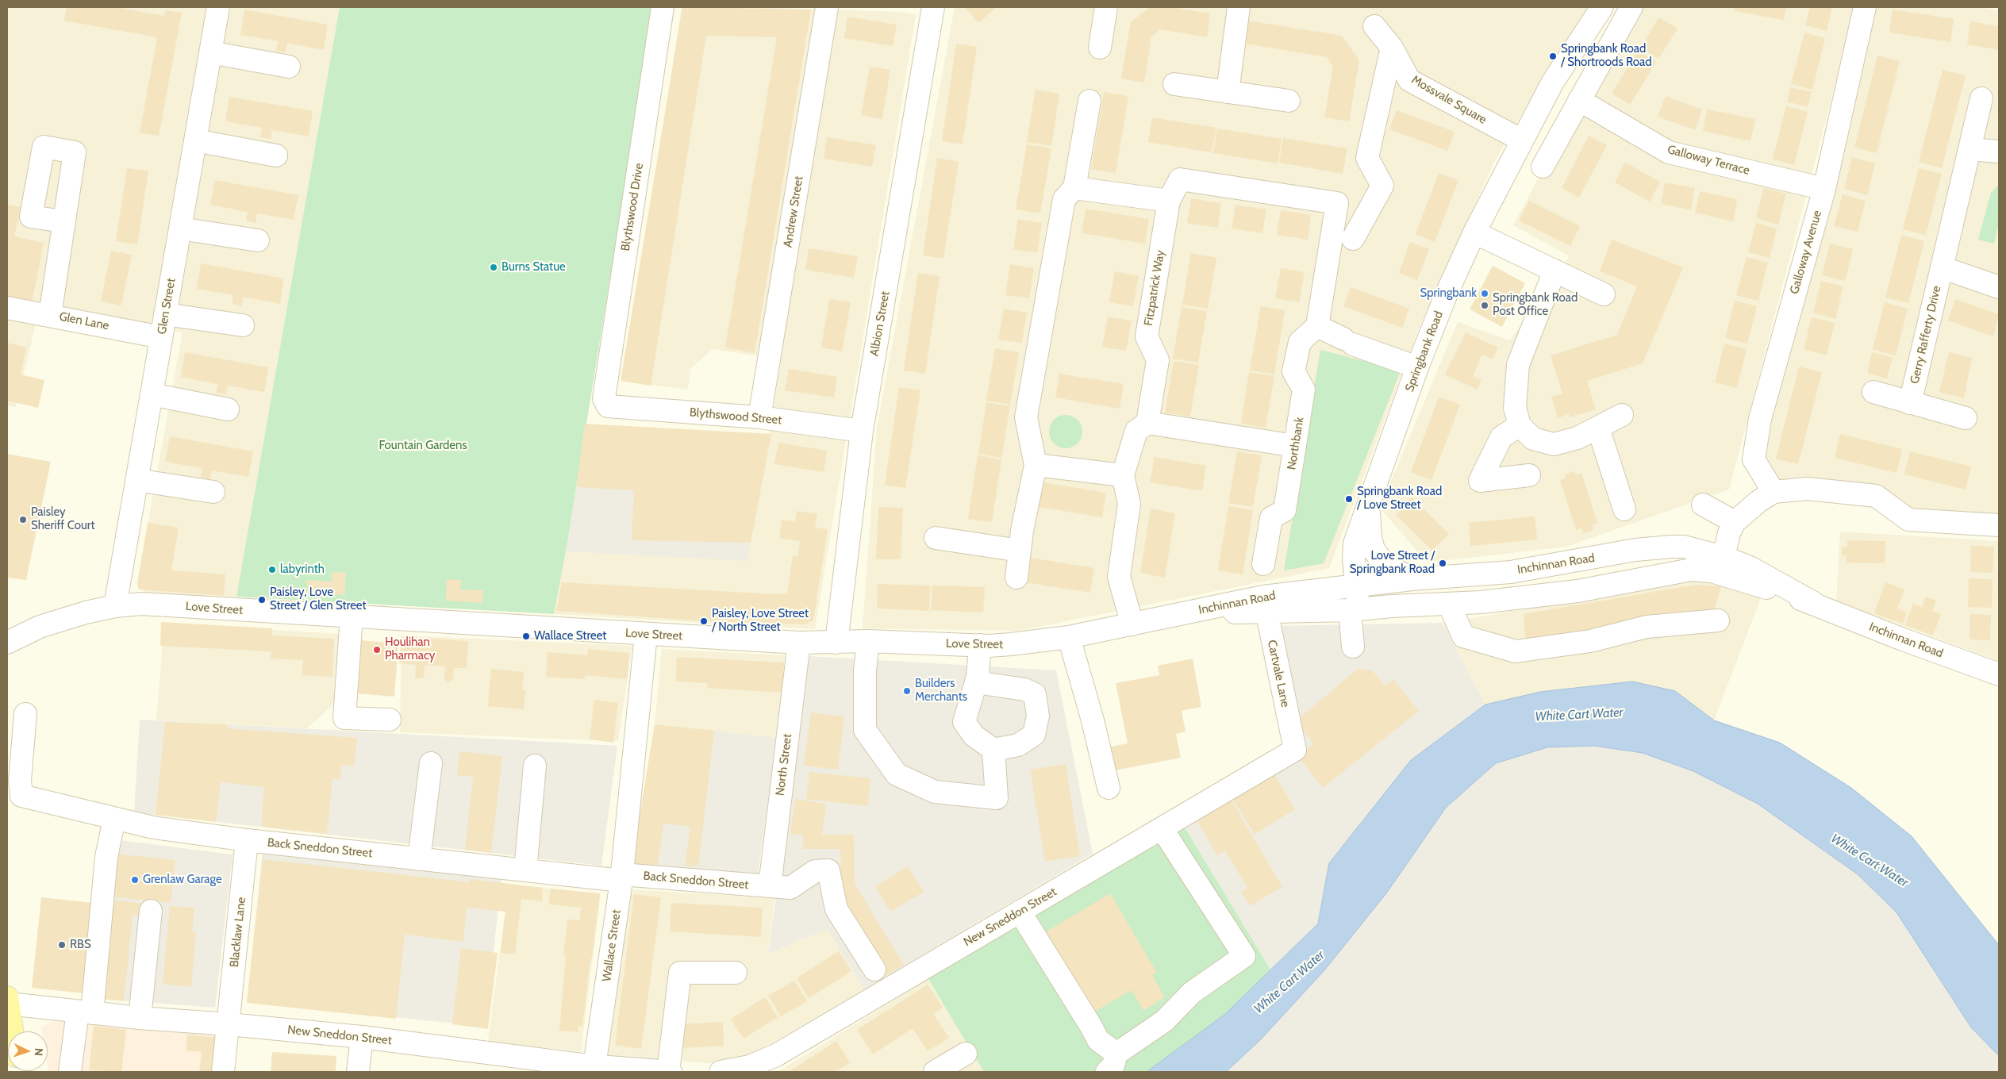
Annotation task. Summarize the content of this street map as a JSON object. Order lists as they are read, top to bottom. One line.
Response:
{"streets":{"street":["Mossvale Square","Galloway Terrace","Blythswood Drive","Andrew Street","Galloway Avenue","Fitzpatrick Way","Glen Street","Glen Lane","Albion Street","Gerry Rafferty Drive","Springbank Road","Blythswood Street","Northbank","Inchinnan Road","Love Street","Cartvale Lane","North Street","Back Sneddon Street","New Sneddon Street","Blacklaw Lane","Wallace Street"]},"crossings":[["Mossvale Square","Springbank Road"],["Galloway Terrace","Galloway Avenue"],["Blythswood Drive","Blythswood Street"],["Andrew Street","Blythswood Street"],["Fitzpatrick Way","Northbank"],["Glen Street","Glen Lane"],["Glen Street","Love Street"],["Albion Street","Blythswood Street"],["Albion Street","Love Street"],["Springbank Road","Inchinnan Road"],["Inchinnan Road","Love Street"],["Inchinnan Road","Cartvale Lane"],["Love Street","North Street"],["Love Street","Wallace Street"],["Cartvale Lane","New Sneddon Street"],["North Street","Back Sneddon Street"],["Back Sneddon Street","Blacklaw Lane"],["Back Sneddon Street","Wallace Street"],["New Sneddon Street","Blacklaw Lane"],["New Sneddon Street","Wallace Street"]],"water":["White Cart Water"],"parks":["Fountain Gardens"],"places":["Springbank Road / Shortroods Road","Burns Statue","Springbank","Springbank Road Post Office","Springbank Road / Love Street","Paisley Sheriff Court","Love Street / Springbank Road","labyrinth","Paisley, Love Street / Glen Street","Paisley, Love Street / North Street","Wallace Street","Houlihan Pharmacy","Builders Merchants","Grenlaw Garage","RBS"],"north":"right"}
